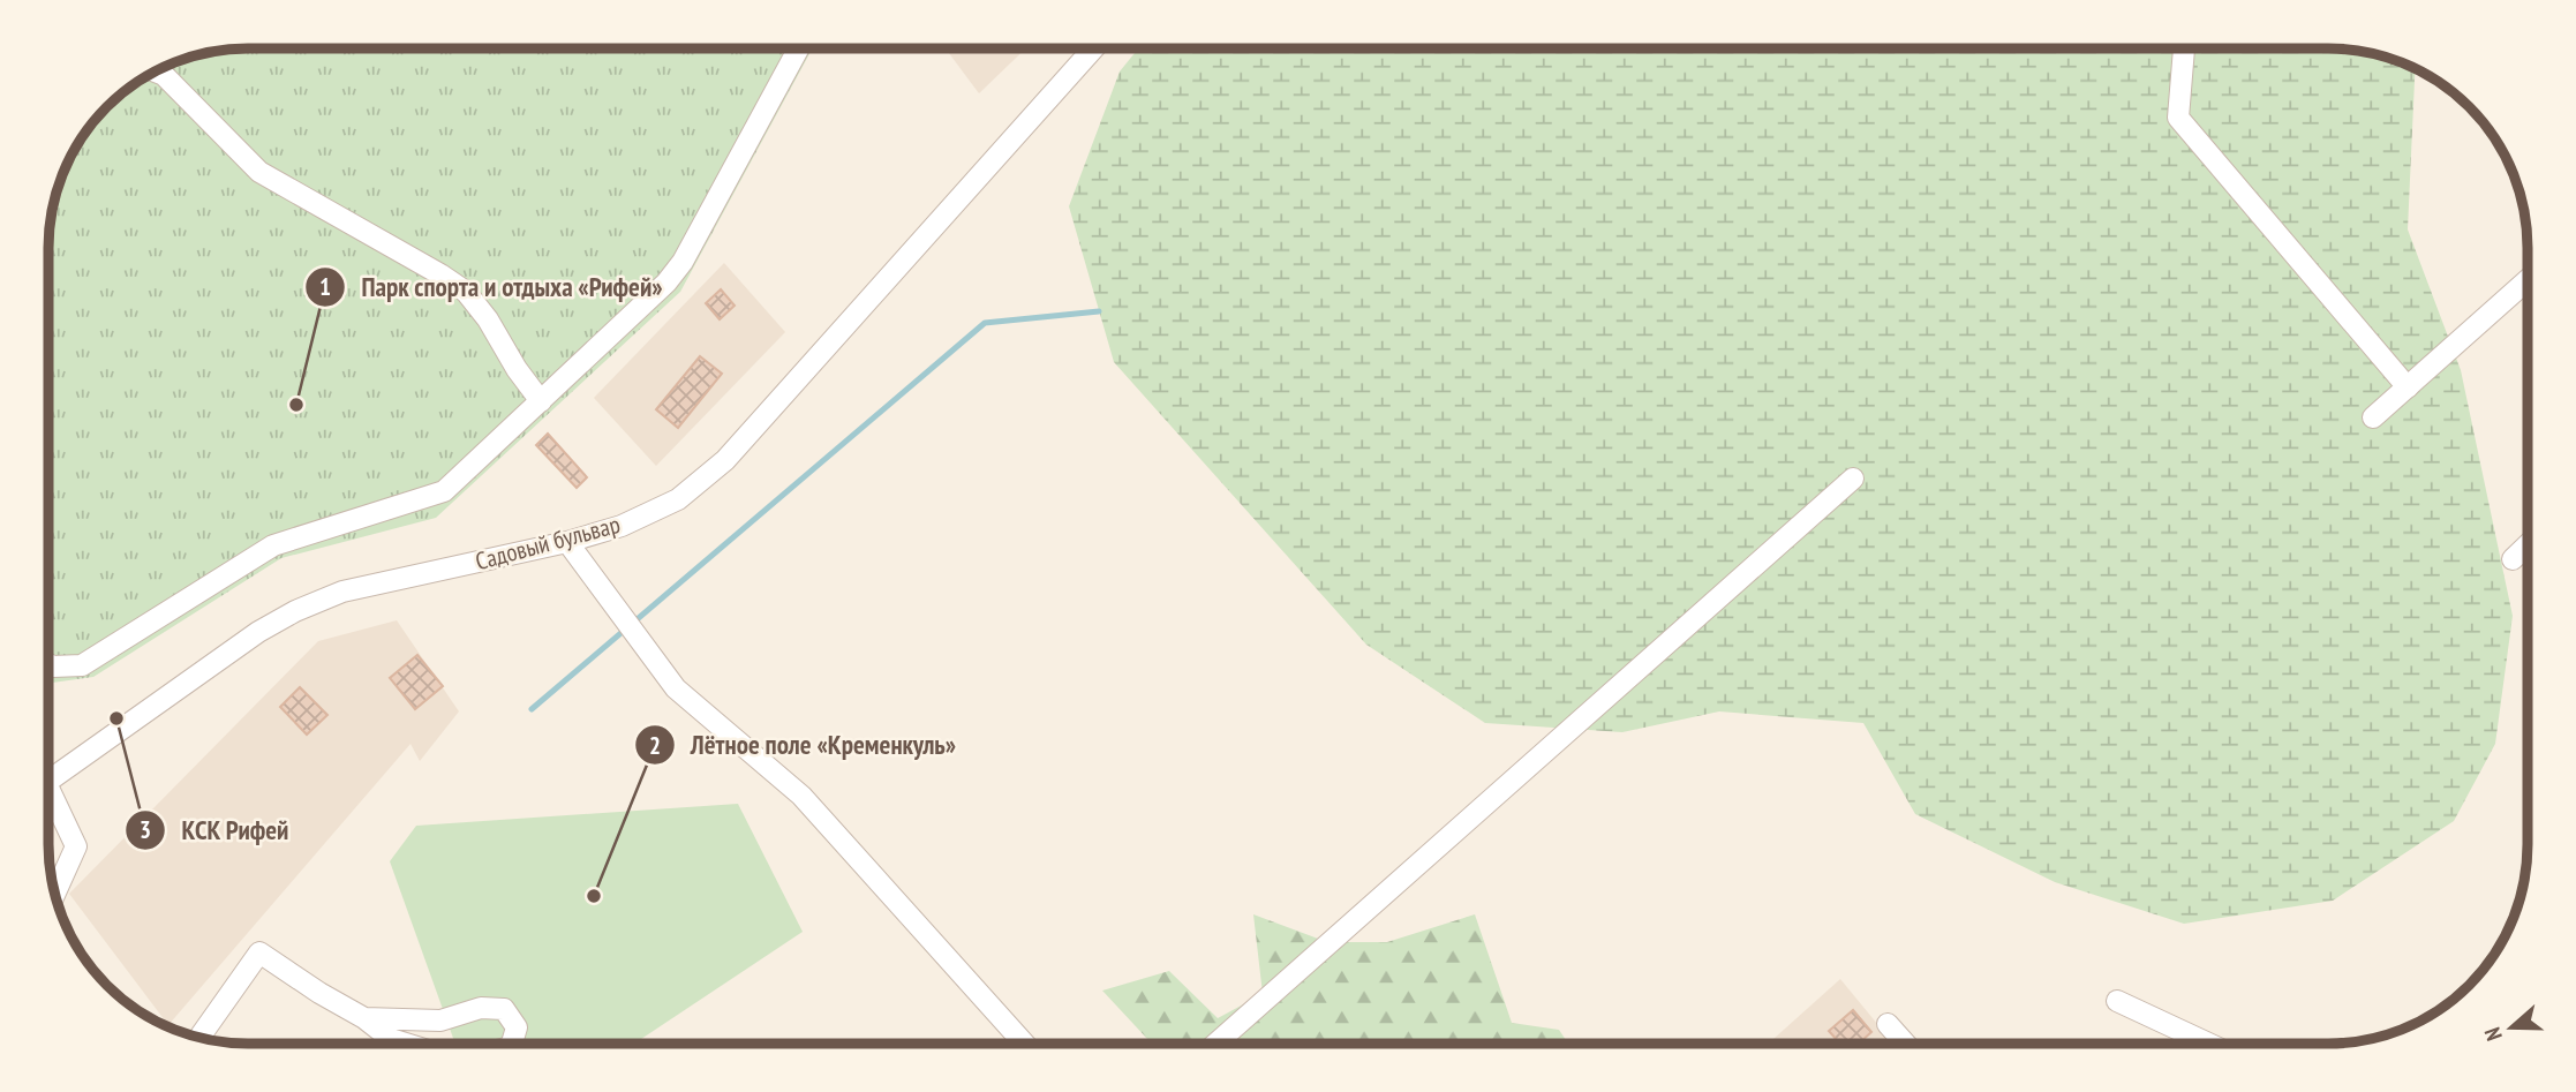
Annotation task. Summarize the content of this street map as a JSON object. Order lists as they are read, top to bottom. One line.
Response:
{"streets":{"street":["Садовый бульвар"]},"places":["Парк спорта и отдыха «Рифей»","КСК Рифей","Лётное поле «Кременкуль»"],"north":"left"}
